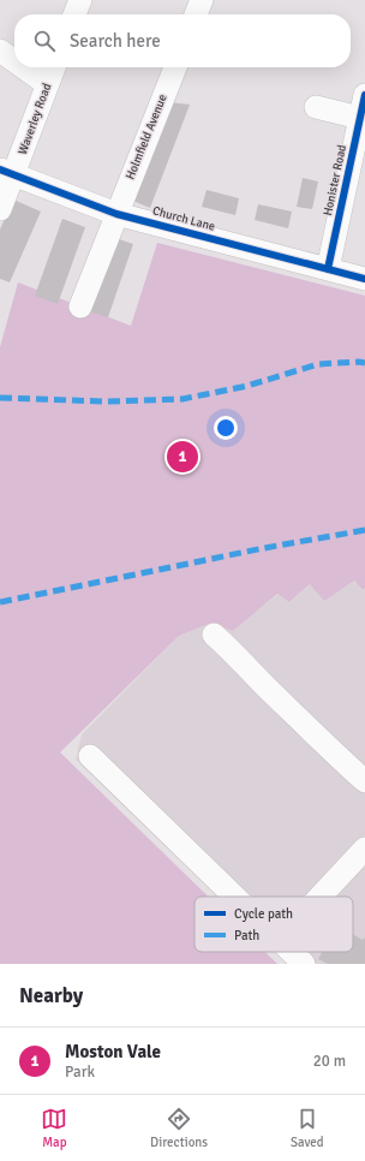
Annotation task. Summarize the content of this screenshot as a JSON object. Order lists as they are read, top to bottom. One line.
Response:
{"streets":{"street":["Waverley Road","Holmfield Avenue","Honister Road","Church Lane"]},"crossings":[["Waverley Road","Church Lane"],["Holmfield Avenue","Church Lane"],["Honister Road","Church Lane"]],"legend":["Cycle path","Path"],"page":{"search":"Search here","pins":"1","heading":"Nearby","list":[{"mark":"1","name":"Moston Vale","note":"Park","value":"20 m"}],"nav":["Map","Directions","Saved"]}}
